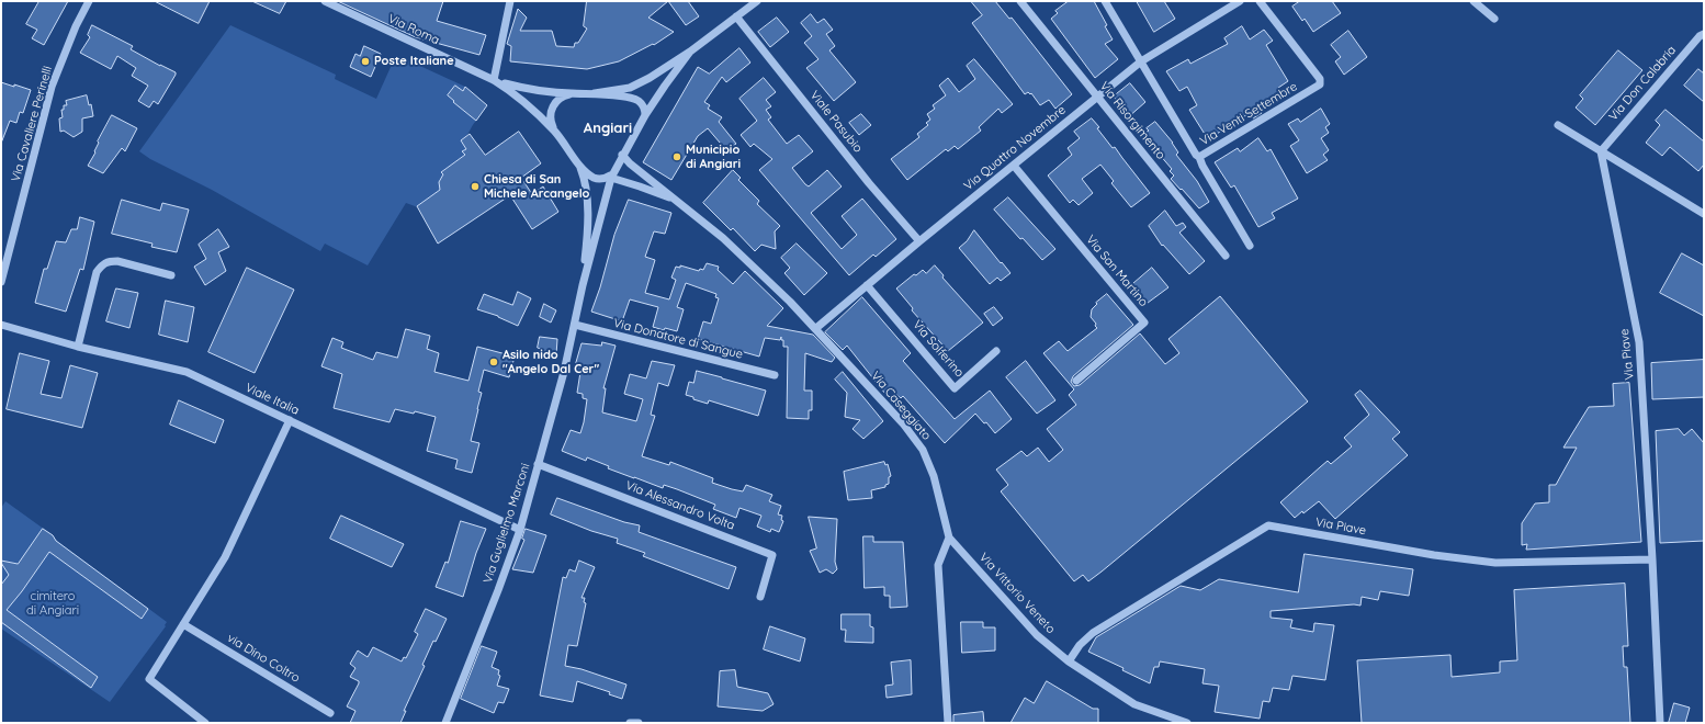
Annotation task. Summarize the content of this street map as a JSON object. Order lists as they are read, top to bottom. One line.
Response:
{"streets":{"street":["Via Roma","Via Don Calabria","Via Venti Settembre","Via Risorgimento","Viale Pasubio","Via Cavaliere Perinelli","Via Quattro Novembre","Via San Martino","Via Donatore di Sangue","Via Solferino","Via Piave","Viale Italia","Via Caseggiato","Via Alessandro Volta","Via Guglielmo Marconi","Via Vittorio Veneto","via Dino Coltro"]},"crossings":[["Via Don Calabria","Via Piave"],["Via Venti Settembre","Via Quattro Novembre"],["Via Risorgimento","Via Quattro Novembre"],["Viale Pasubio","Via Quattro Novembre"],["Via Quattro Novembre","Via San Martino"],["Via Quattro Novembre","Via Solferino"],["Via Quattro Novembre","Via Caseggiato"],["Via Donatore di Sangue","Via Guglielmo Marconi"],["Via Piave","Via Vittorio Veneto"],["Viale Italia","Via Guglielmo Marconi"],["Via Caseggiato","Via Vittorio Veneto"],["Via Alessandro Volta","Via Guglielmo Marconi"]],"districts":["Angiari"],"parks":["cimitero di Angiari"],"places":["Poste Italiane","Municipio di Angiari","Chiesa di San Michele Arcangelo","Asilo nido \"Angelo Dal Cer\""]}
